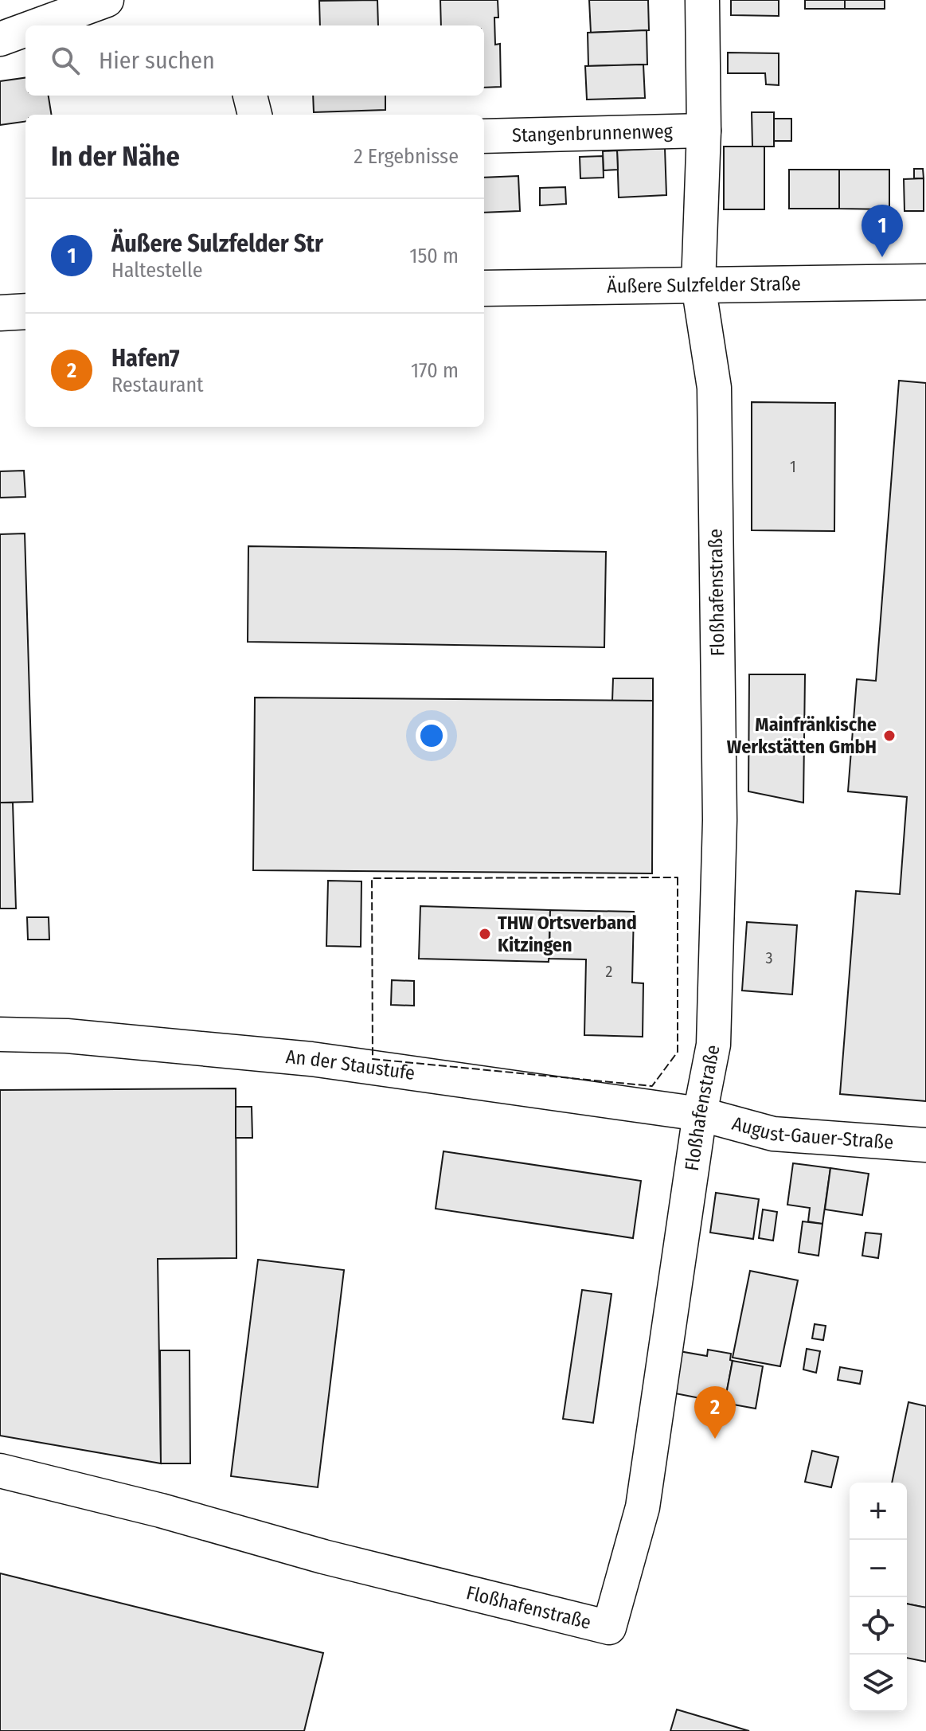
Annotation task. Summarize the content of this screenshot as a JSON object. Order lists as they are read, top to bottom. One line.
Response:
{"streets":{"main road":["Äußere Sulzfelder Straße"],"street":["Stangenbrunnenweg","Floßhafenstraße","An der Staustufe","August-Gauer-Straße"]},"crossings":[["Äußere Sulzfelder Straße","Floßhafenstraße"],["Floßhafenstraße","An der Staustufe"],["Floßhafenstraße","August-Gauer-Straße"],["An der Staustufe","August-Gauer-Straße"]],"places":["Mainfränkische Werkstätten GmbH","THW Ortsverband Kitzingen"],"house_numbers":["1","3","2"],"page":{"search":"Hier suchen","heading":["In der Nähe","2 Ergebnisse"],"list":[{"mark":"1","name":"Äußere Sulzfelder Str","note":"Haltestelle","value":"150 m"},{"mark":"2","name":"Hafen7","note":"Restaurant","value":"170 m"}],"pins":["1","2"],"map_buttons":["+","−"]}}
